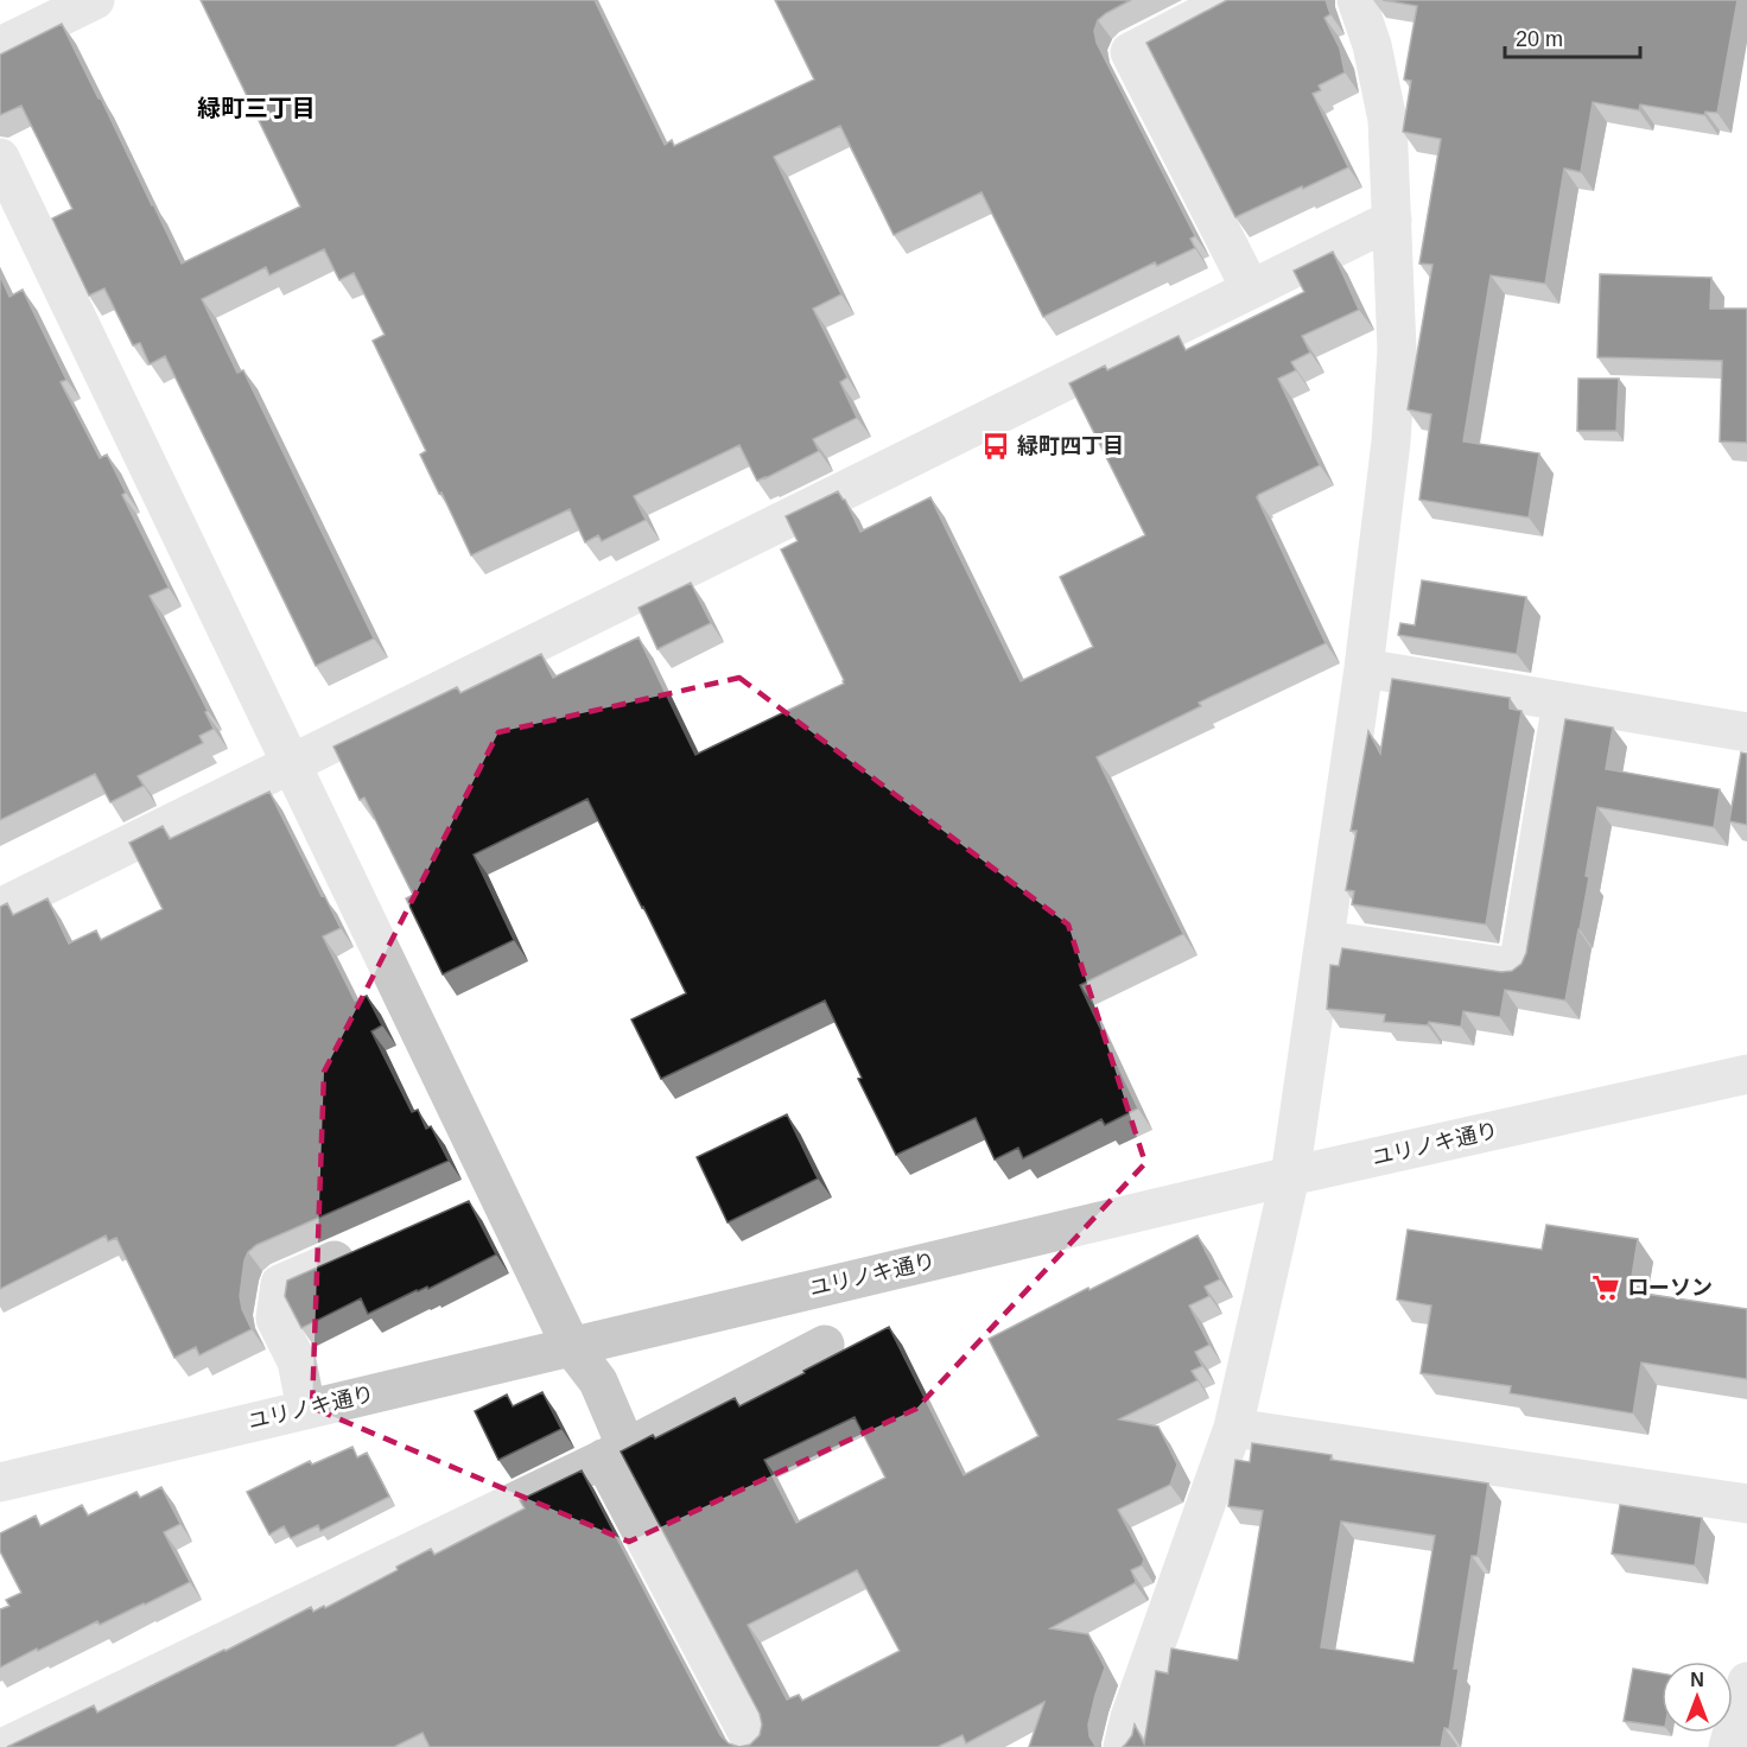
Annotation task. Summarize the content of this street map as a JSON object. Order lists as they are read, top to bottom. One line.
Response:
{"streets":{"street":["ユリノキ通り"]},"districts":["緑町三丁目"],"places":{"bus stop":["緑町四丁目"],"supermarket":["ローソン"]},"scale_bar":"20 m","north":"top"}
